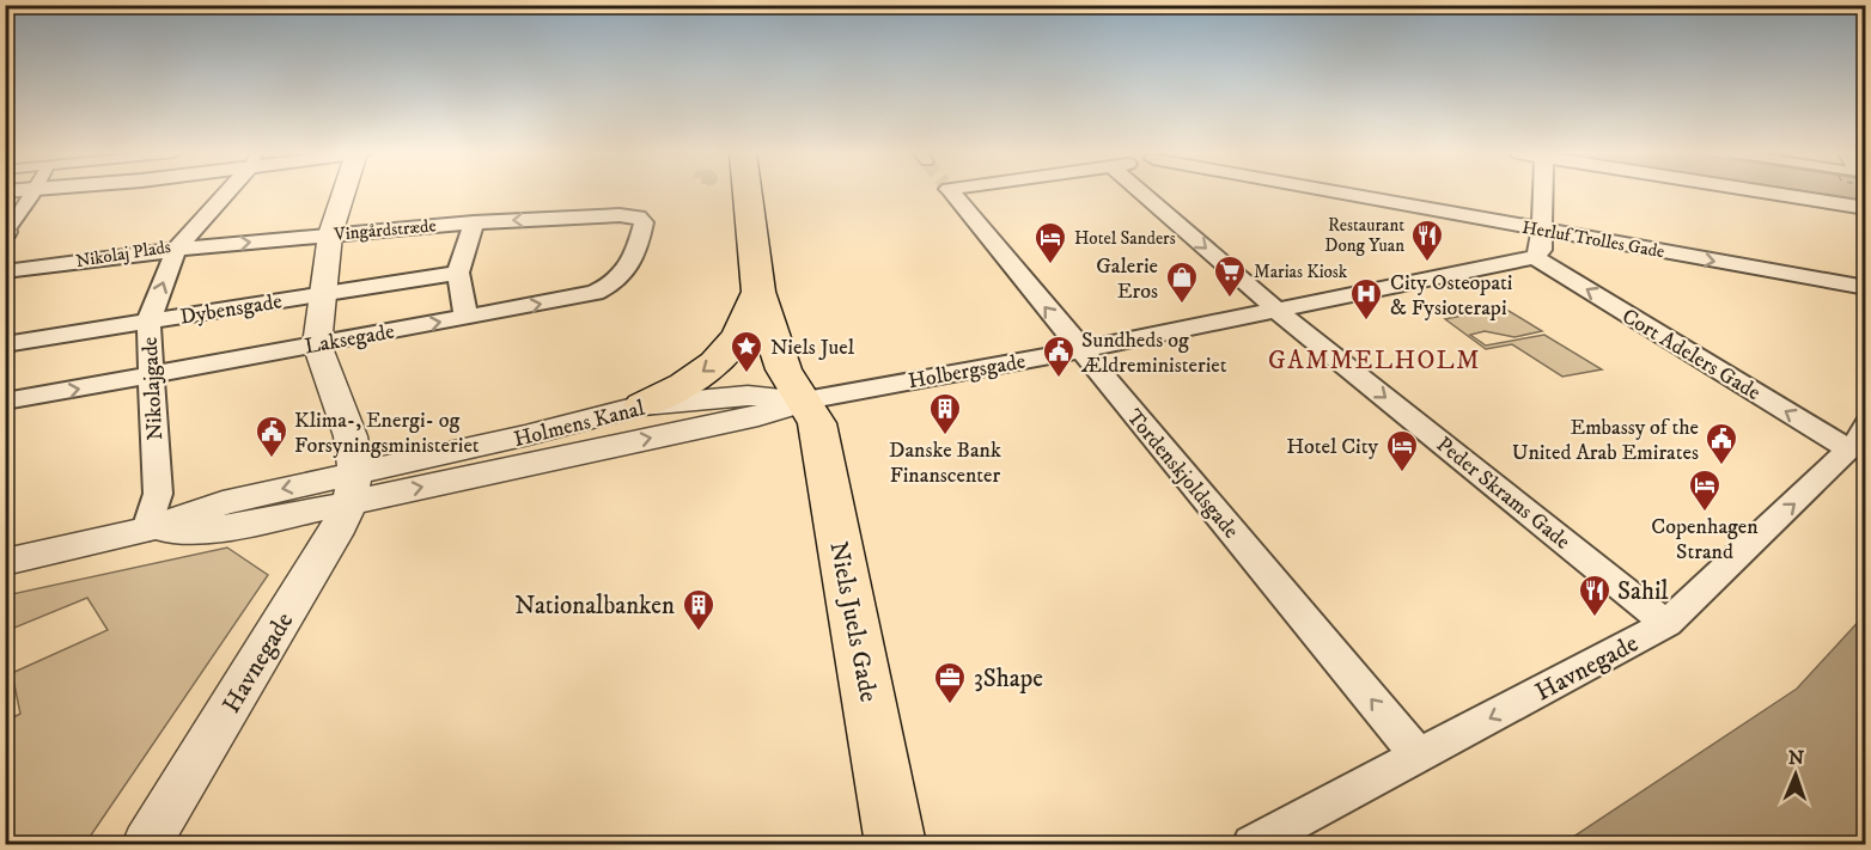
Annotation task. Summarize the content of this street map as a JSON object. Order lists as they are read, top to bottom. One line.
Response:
{"streets":{"main road":["Niels Juels Gade"],"street":["Vingårdstræde","Herluf Trolles Gade","Nikolaj Plads","Dybensgade","Laksegade","Cort Adelers Gade","Holbergsgade","Nikolajgade","Holmens Kanal","Tordenskjoldsgade","Peder Skrams Gade","Havnegade"]},"crossings":[["Vingårdstræde","Nikolaj Plads"],["Vingårdstræde","Laksegade"],["Vingårdstræde","Nikolajgade"],["Nikolaj Plads","Nikolajgade"],["Dybensgade","Nikolajgade"],["Laksegade","Nikolajgade"],["Cort Adelers Gade","Holbergsgade"],["Cort Adelers Gade","Havnegade"],["Holbergsgade","Holmens Kanal"],["Holbergsgade","Tordenskjoldsgade"],["Holbergsgade","Peder Skrams Gade"],["Holbergsgade","Niels Juels Gade"],["Nikolajgade","Holmens Kanal"],["Holmens Kanal","Niels Juels Gade"],["Holmens Kanal","Havnegade"],["Tordenskjoldsgade","Havnegade"],["Peder Skrams Gade","Havnegade"]],"one_way":["Herluf Trolles Gade","Laksegade","Cort Adelers Gade","Tordenskjoldsgade","Peder Skrams Gade"],"districts":["GAMMELHOLM"],"places":{"restaurant":["Restaurant Dong Yuan","Sahil"],"hotel":["Hotel Sanders","Hotel City","Copenhagen Strand"],"supermarket":["Marias Kiosk"],"shop":["Galerie Eros"],"hospital":["City Osteopati & Fysioterapi"],"place":["Niels Juel"],"public building":["Sundheds og Ældreministeriet","Klima-, Energi- og Forsyningsministeriet","Embassy of the United Arab Emirates"],"building":["Danske Bank Finanscenter","Nationalbanken"],"office":["3Shape"]},"north":"top"}
